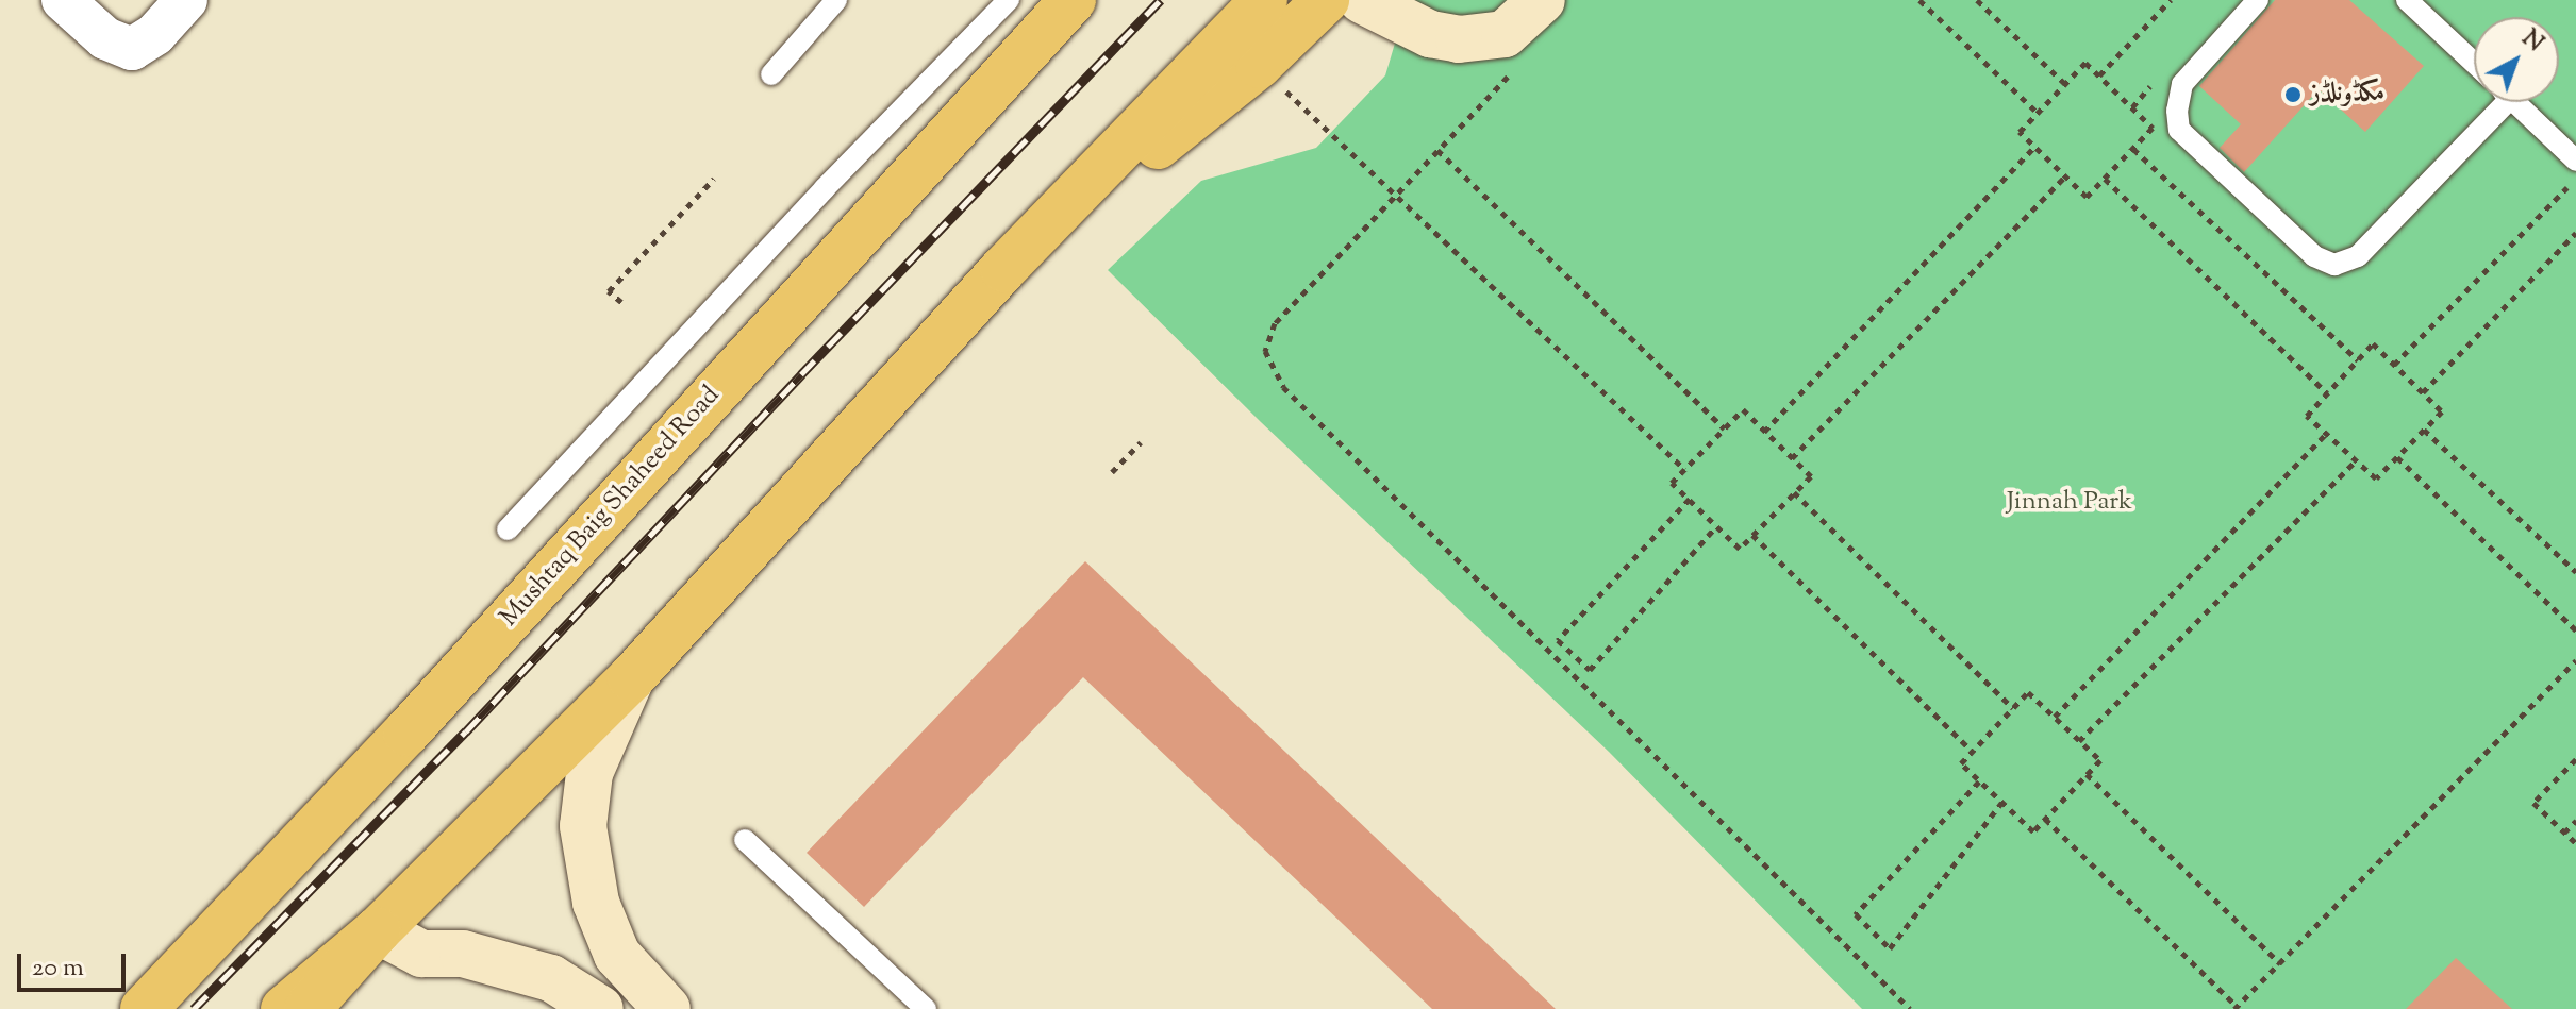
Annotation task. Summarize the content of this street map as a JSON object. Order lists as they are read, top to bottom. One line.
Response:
{"streets":{"main road":["Mushtaq Baig Shaheed Road"]},"parks":["Jinnah Park"],"places":["مکڈونلڈز"],"scale_bar":"20 m","north":"top right"}
